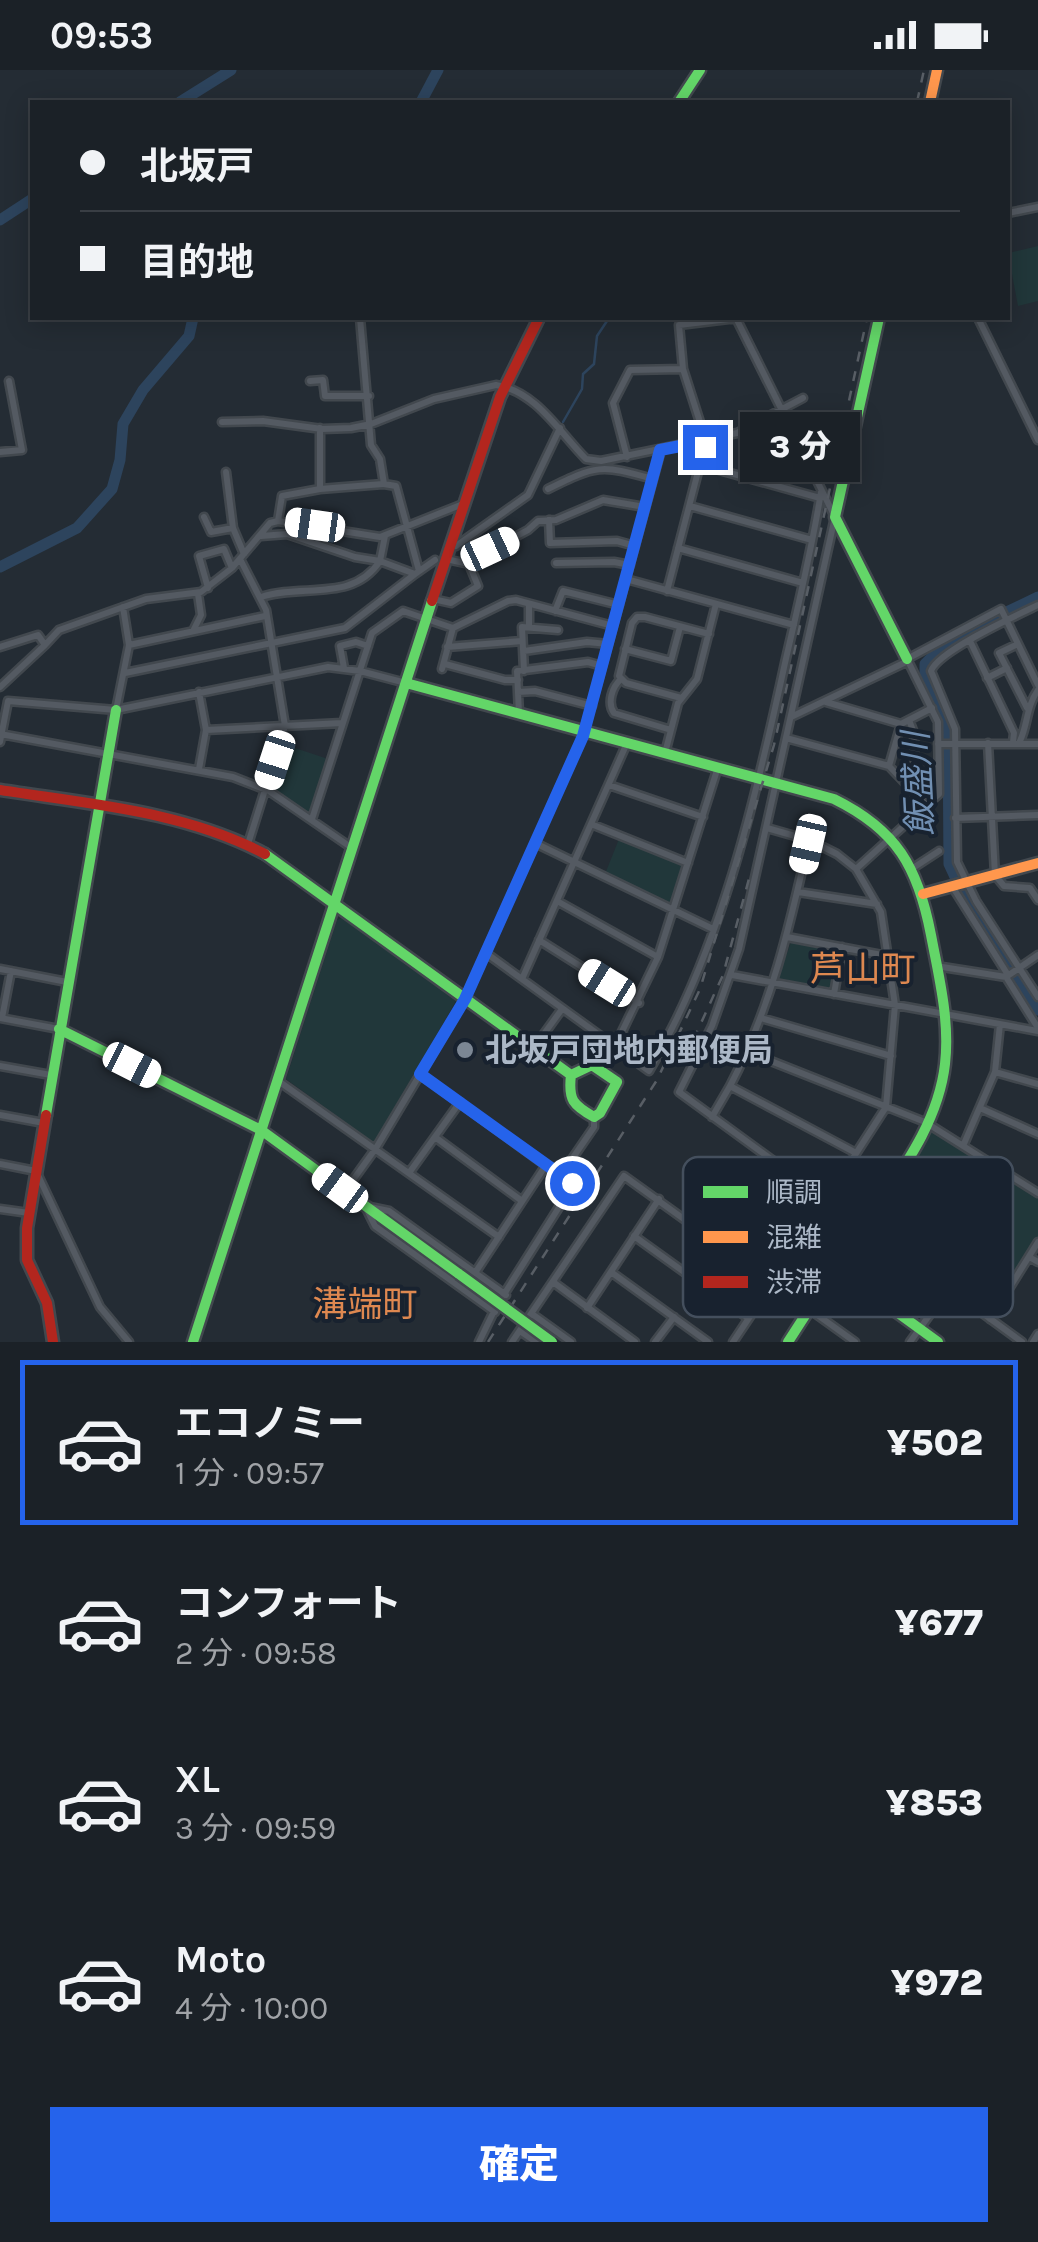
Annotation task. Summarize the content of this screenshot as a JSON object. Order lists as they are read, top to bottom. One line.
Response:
{"districts":["芦山町","溝端町"],"water":["飯盛川"],"places":["北坂戸団地内郵便局"],"legend":["順調","混雑","渋滞"],"page":{"status":"09:53","banner":["北坂戸","目的地"],"bubble":"3 分","list":[{"name":"エコノミー","note":"1 分 · 09:57","value":"¥502"},{"name":"コンフォート","note":"2 分 · 09:58","value":"¥677"},{"name":"XL","note":"3 分 · 09:59","value":"¥853"},{"name":"Moto","note":"4 分 · 10:00","value":"¥972"}],"buttons":"確定"}}
